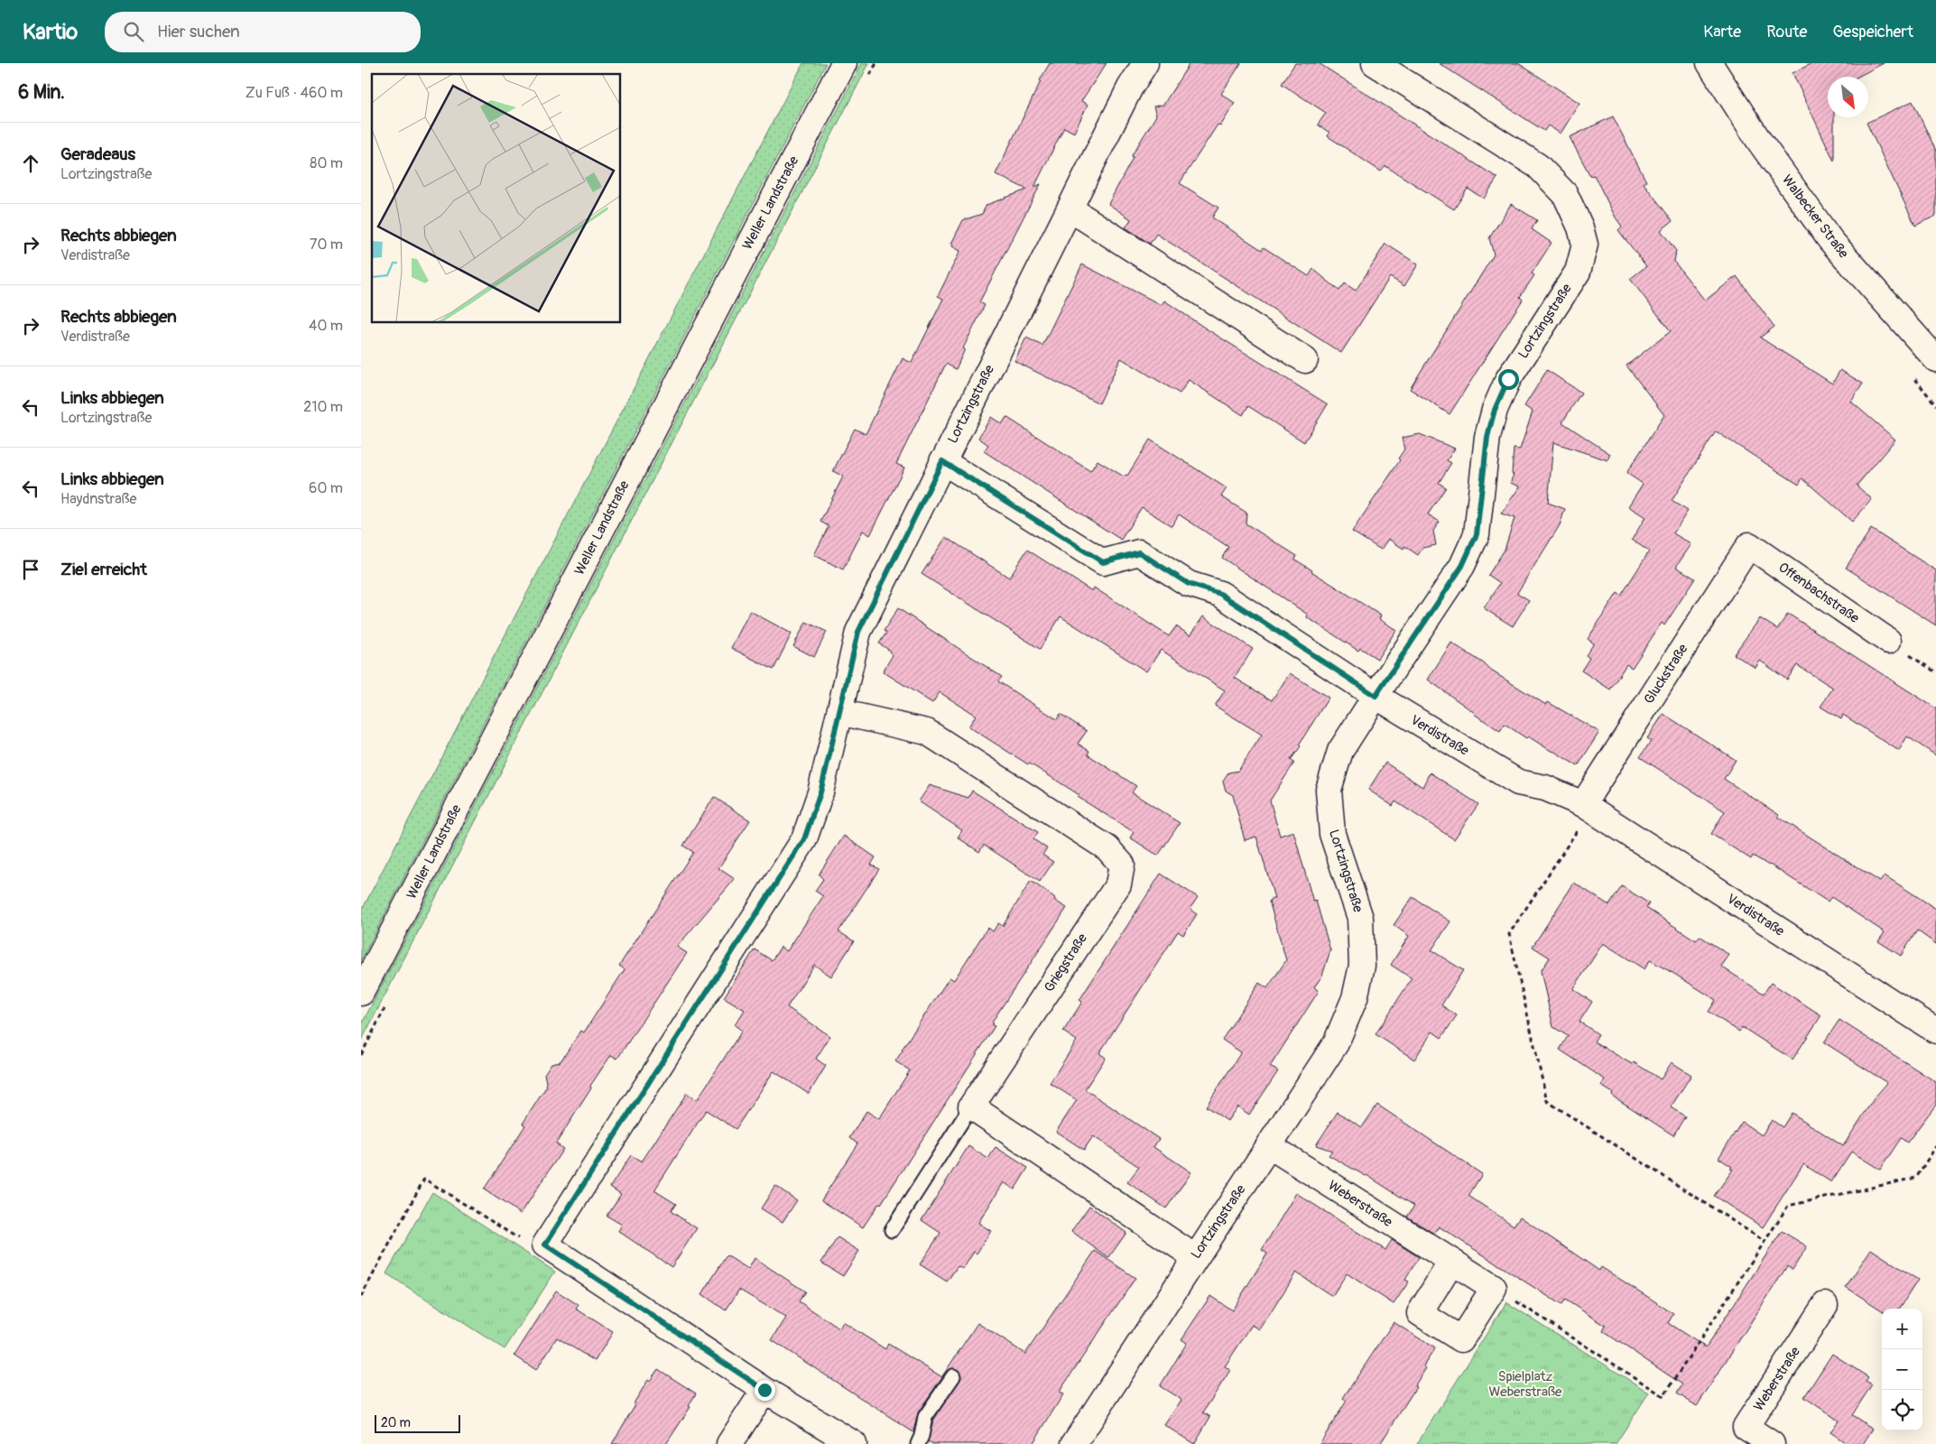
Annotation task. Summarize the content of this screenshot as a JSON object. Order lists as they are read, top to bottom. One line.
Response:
{"streets":{"street":["Weller Landstraße","Walbecker Straße","Lortzingstraße","Offenbachstraße","Gluckstraße","Verdistraße","Griegstraße","Weberstraße"]},"crossings":[["Lortzingstraße","Verdistraße"],["Lortzingstraße","Griegstraße"],["Lortzingstraße","Weberstraße"],["Offenbachstraße","Gluckstraße"],["Gluckstraße","Verdistraße"]],"parks":["Spielplatz Weberstraße"],"scale_bar":"20 m","north":"bottom right","page":{"header":"Kartio","search":"Hier suchen","nav":["Karte","Route","Gespeichert"],"heading":["6 Min.","Zu Fuß · 460 m"],"list":[["Geradeaus","Lortzingstraße","80 m"],["Rechts abbiegen","Verdistraße","70 m"],["Rechts abbiegen","Verdistraße","40 m"],["Links abbiegen","Lortzingstraße","210 m"],["Links abbiegen","Haydnstraße","60 m"],"Ziel erreicht"],"map_buttons":["+","−"],"scale":"20 m"}}
